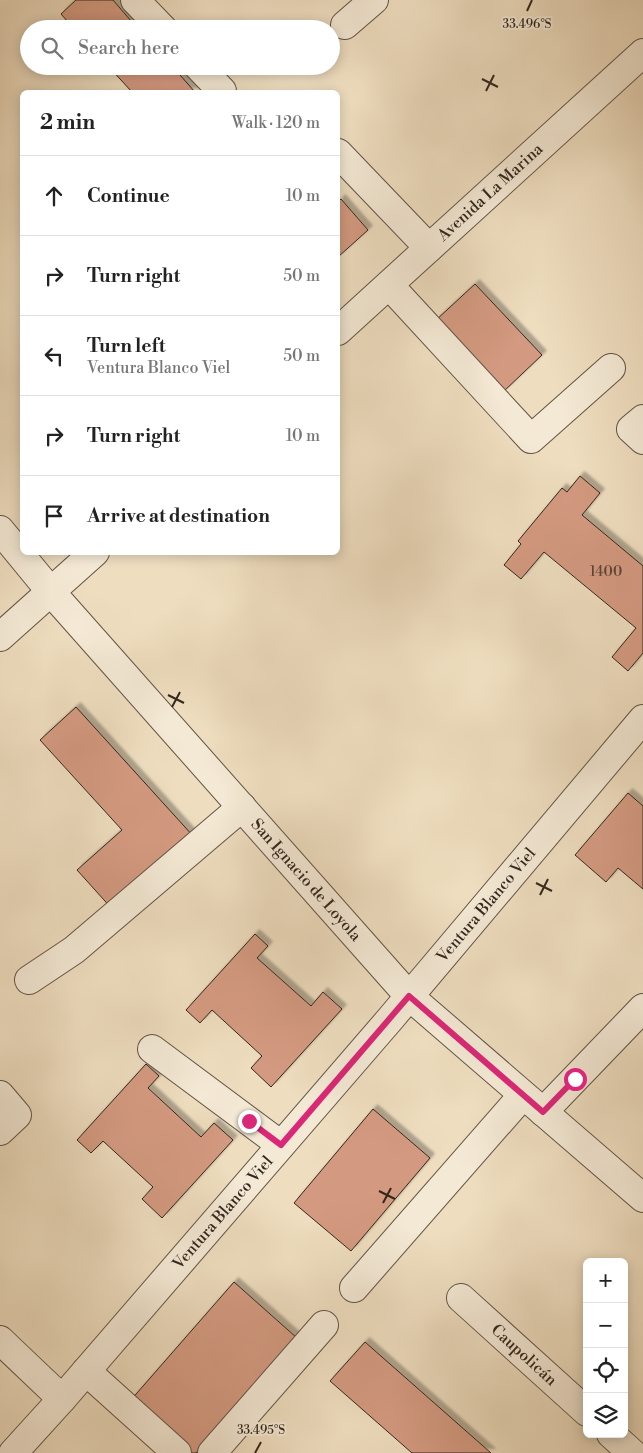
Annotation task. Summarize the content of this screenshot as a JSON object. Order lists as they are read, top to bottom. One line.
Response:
{"streets":{"street":["Avenida La Marina","San Ignacio de Loyola","Ventura Blanco Viel","Caupolicán"]},"crossings":[["San Ignacio de Loyola","Ventura Blanco Viel"]],"house_numbers":["1400"],"page":{"search":"Search here","heading":["2 min","Walk · 120 m"],"list":[["Continue","10 m"],["Turn right","50 m"],["Turn left","Ventura Blanco Viel","50 m"],["Turn right","10 m"],"Arrive at destination"],"map_buttons":["+","−"]},"coordinates":["33.496°S","33.495°S"]}
